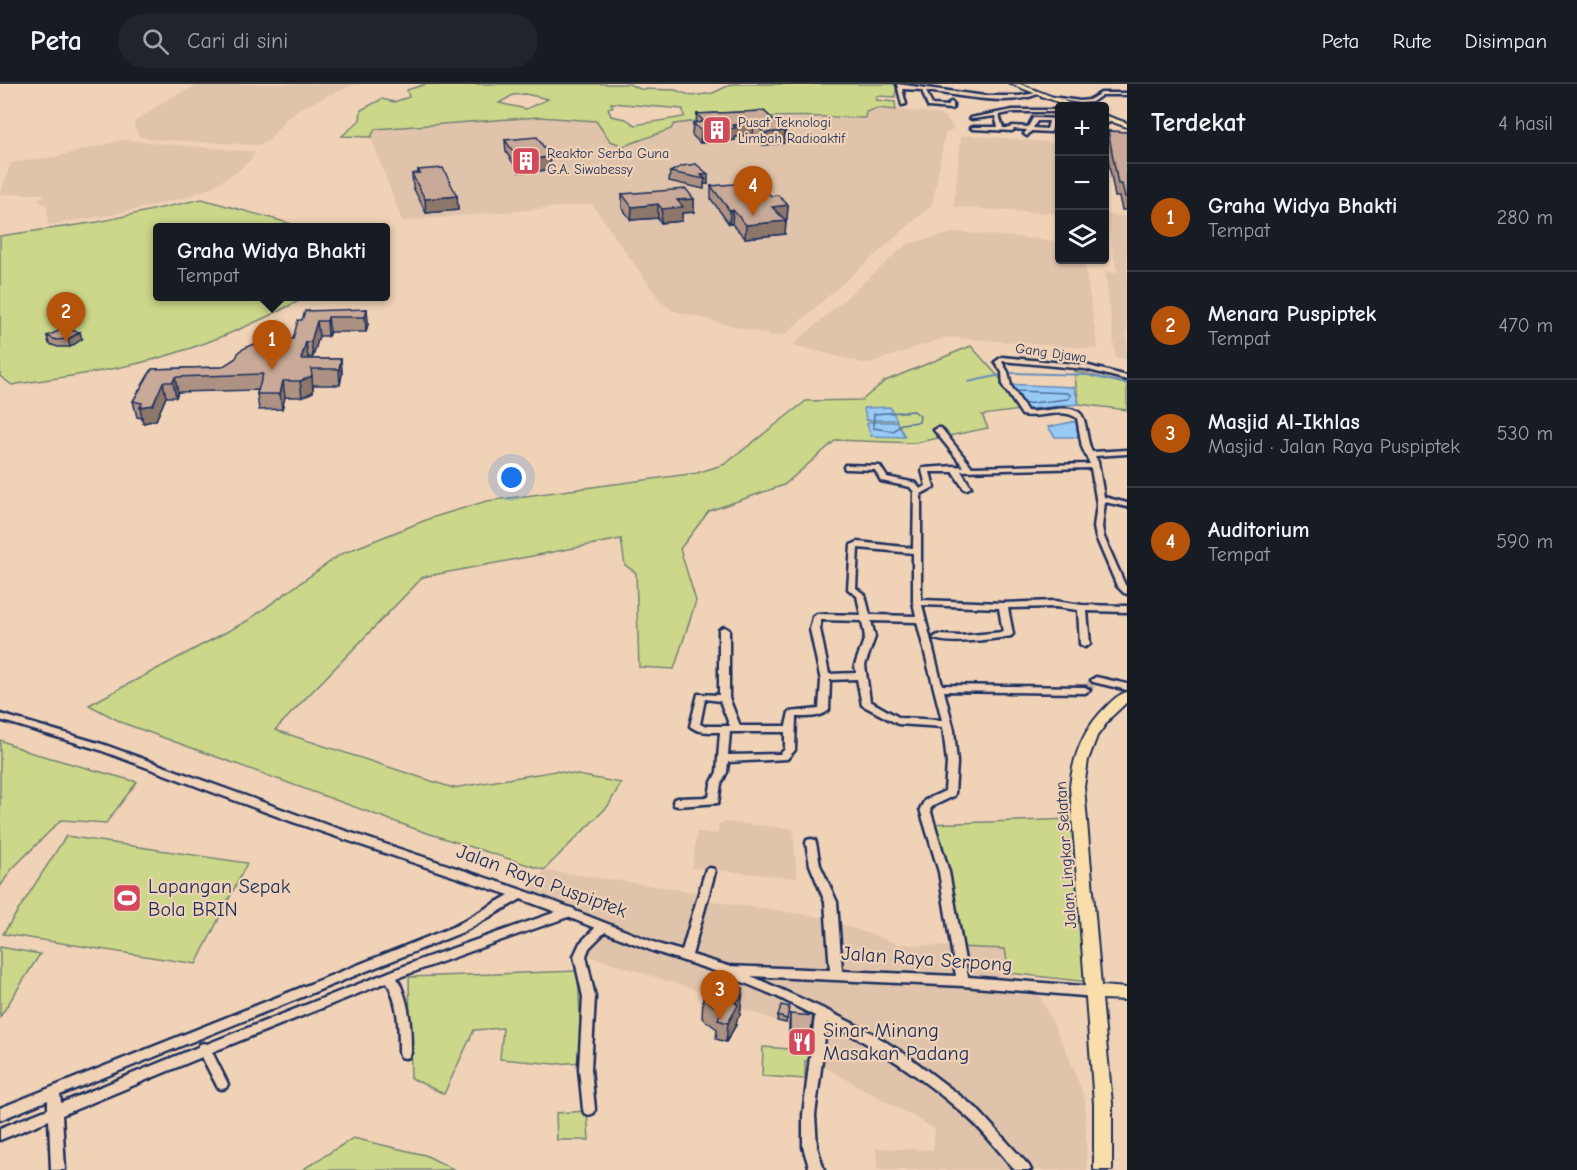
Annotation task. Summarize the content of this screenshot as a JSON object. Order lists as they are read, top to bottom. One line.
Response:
{"streets":{"main road":["Jalan Lingkar Selatan","Jalan Raya Serpong"],"street":["Gang Djawa","Jalan Raya Puspiptek"]},"crossings":[["Jalan Lingkar Selatan","Jalan Raya Serpong"],["Jalan Raya Puspiptek","Jalan Raya Serpong"]],"places":{"building":["Pusat Teknologi Limbah Radioaktif","Reaktor Serba Guna G.A. Siwabessy"],"sports":["Lapangan Sepak Bola BRIN"],"restaurant":["Sinar Minang Masakan Padang"]},"page":{"header":"Peta","search":"Cari di sini","nav":["Peta","Rute","Disimpan"],"heading":["Terdekat","4 hasil"],"map_buttons":["+","−"],"list":[{"mark":"1","name":"Graha Widya Bhakti","note":"Tempat","value":"280 m"},{"mark":"2","name":"Menara Puspiptek","note":"Tempat","value":"470 m"},{"mark":"3","name":"Masjid Al-Ikhlas","note":"Masjid · Jalan Raya Puspiptek","value":"530 m"},{"mark":"4","name":"Auditorium","note":"Tempat","value":"590 m"}],"pins":["4","2","1","3"],"popup":["Graha Widya Bhakti","Tempat"]}}
